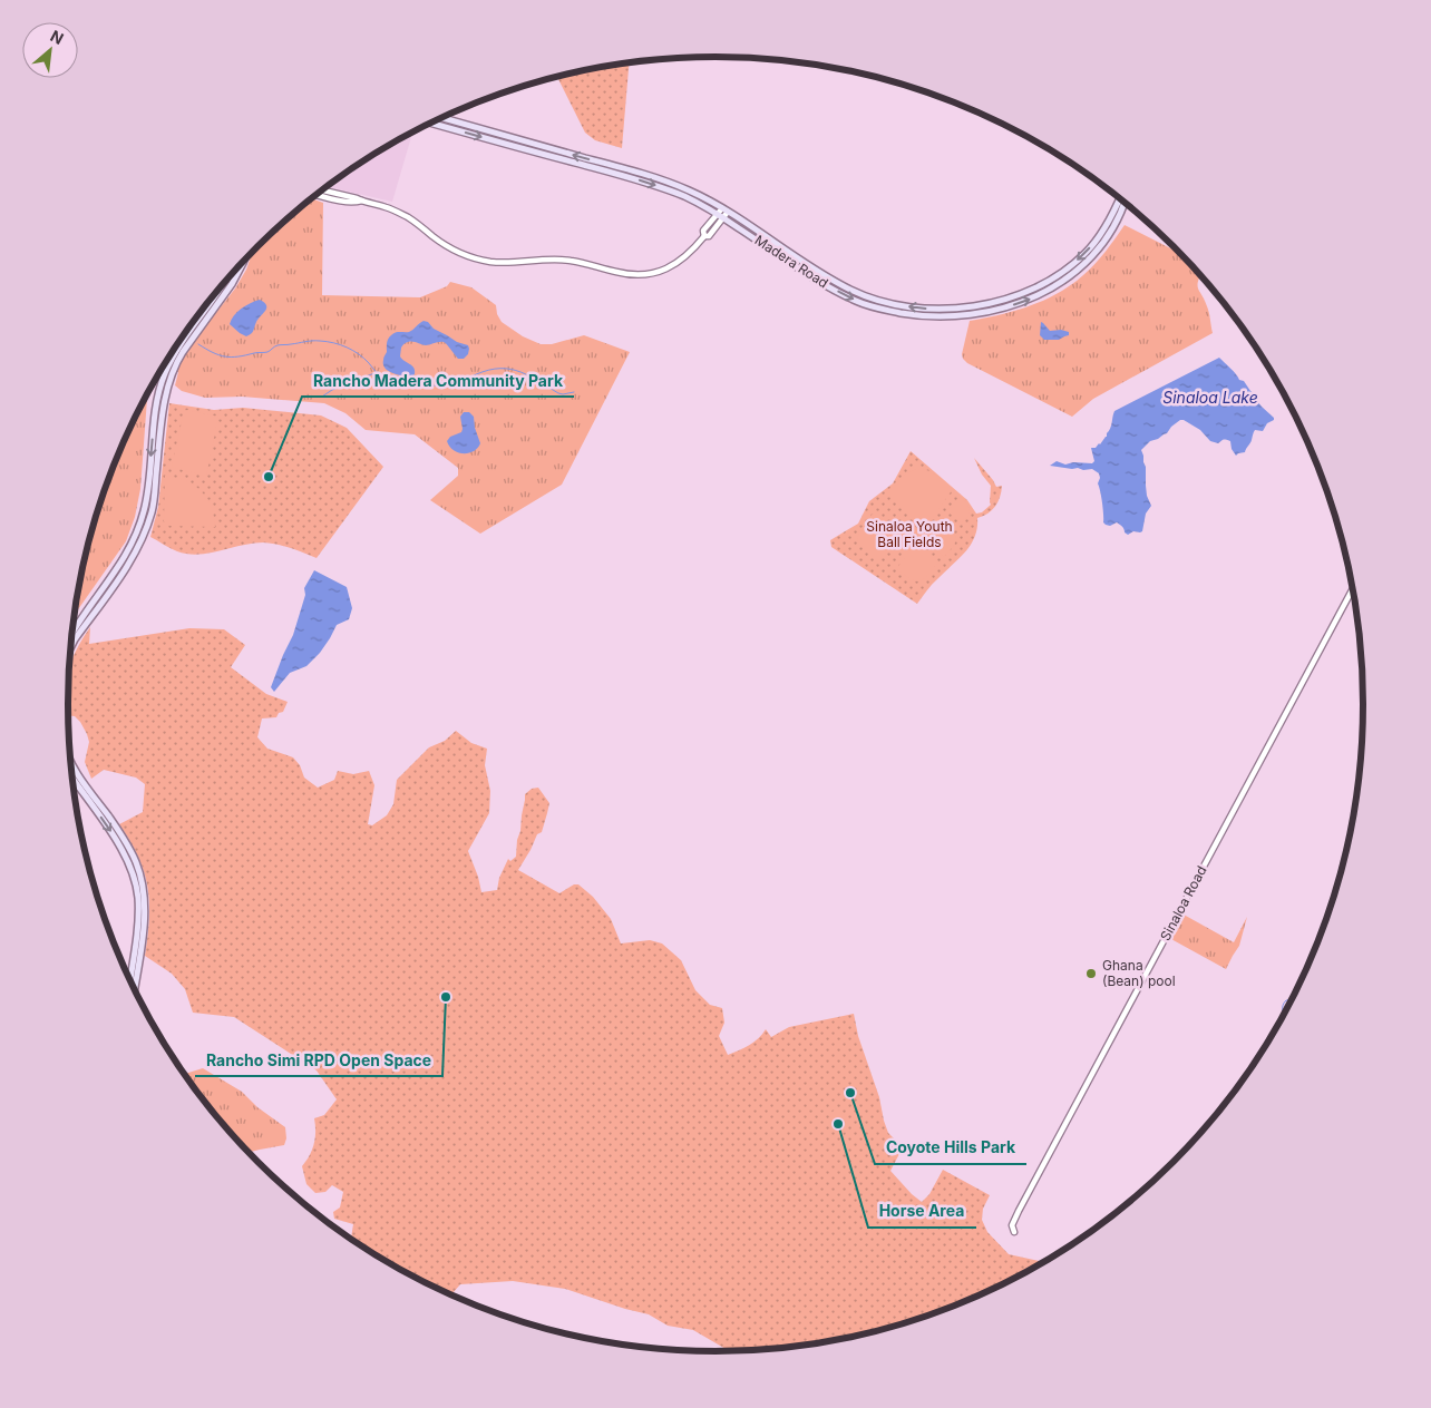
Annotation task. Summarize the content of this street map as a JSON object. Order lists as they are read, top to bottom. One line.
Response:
{"streets":{"main road":["Madera Road"],"street":["Sinaloa Road"]},"water":["Sinaloa Lake"],"parks":["Sinaloa Youth Ball Fields"],"places":["Rancho Madera Community Park","Ghana (Bean) pool","Rancho Simi RPD Open Space","Coyote Hills Park","Horse Area"],"north":"top right"}
